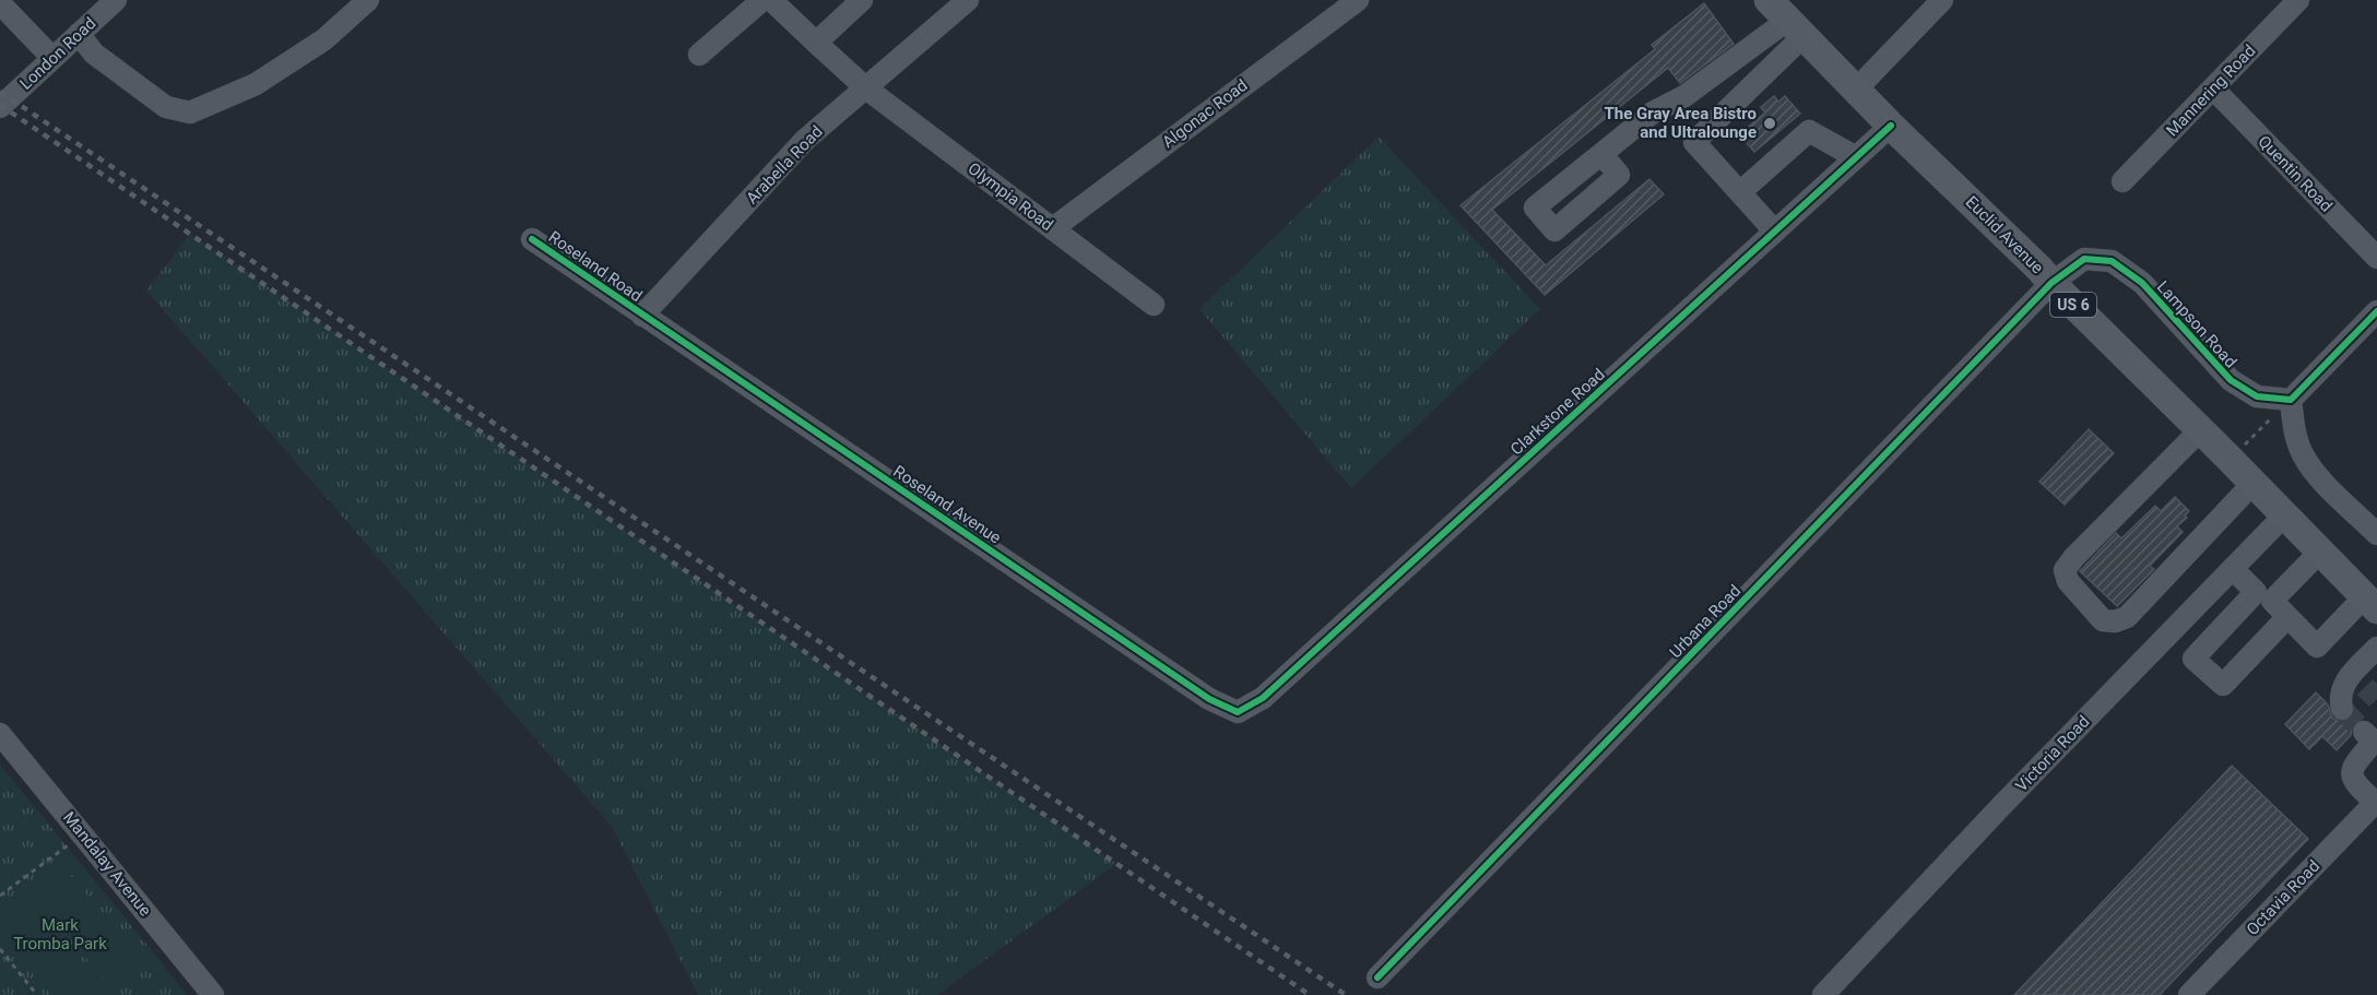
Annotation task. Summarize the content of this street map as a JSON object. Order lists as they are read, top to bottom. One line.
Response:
{"streets":{"main road":["Euclid Avenue","US 6"],"street":["London Road","Mannering Road","Algonac Road","Arabella Road","Quentin Road","Olympia Road","Roseland Road","Lampson Road","Clarkstone Road","Roseland Avenue","Urbana Road","Victoria Road","Mandalay Avenue","Octavia Road"]},"crossings":[["Mannering Road","Quentin Road"],["Algonac Road","Olympia Road"],["Arabella Road","Olympia Road"],["Arabella Road","Roseland Road"],["Arabella Road","Roseland Avenue"],["Euclid Avenue","Lampson Road"],["Euclid Avenue","Clarkstone Road"],["Euclid Avenue","Urbana Road"],["Euclid Avenue","Victoria Road"],["Roseland Road","Roseland Avenue"],["Lampson Road","Urbana Road"],["Clarkstone Road","Roseland Avenue"]],"parks":["Mark Tromba Park"],"places":["The Gray Area Bistro and Ultralounge"]}
